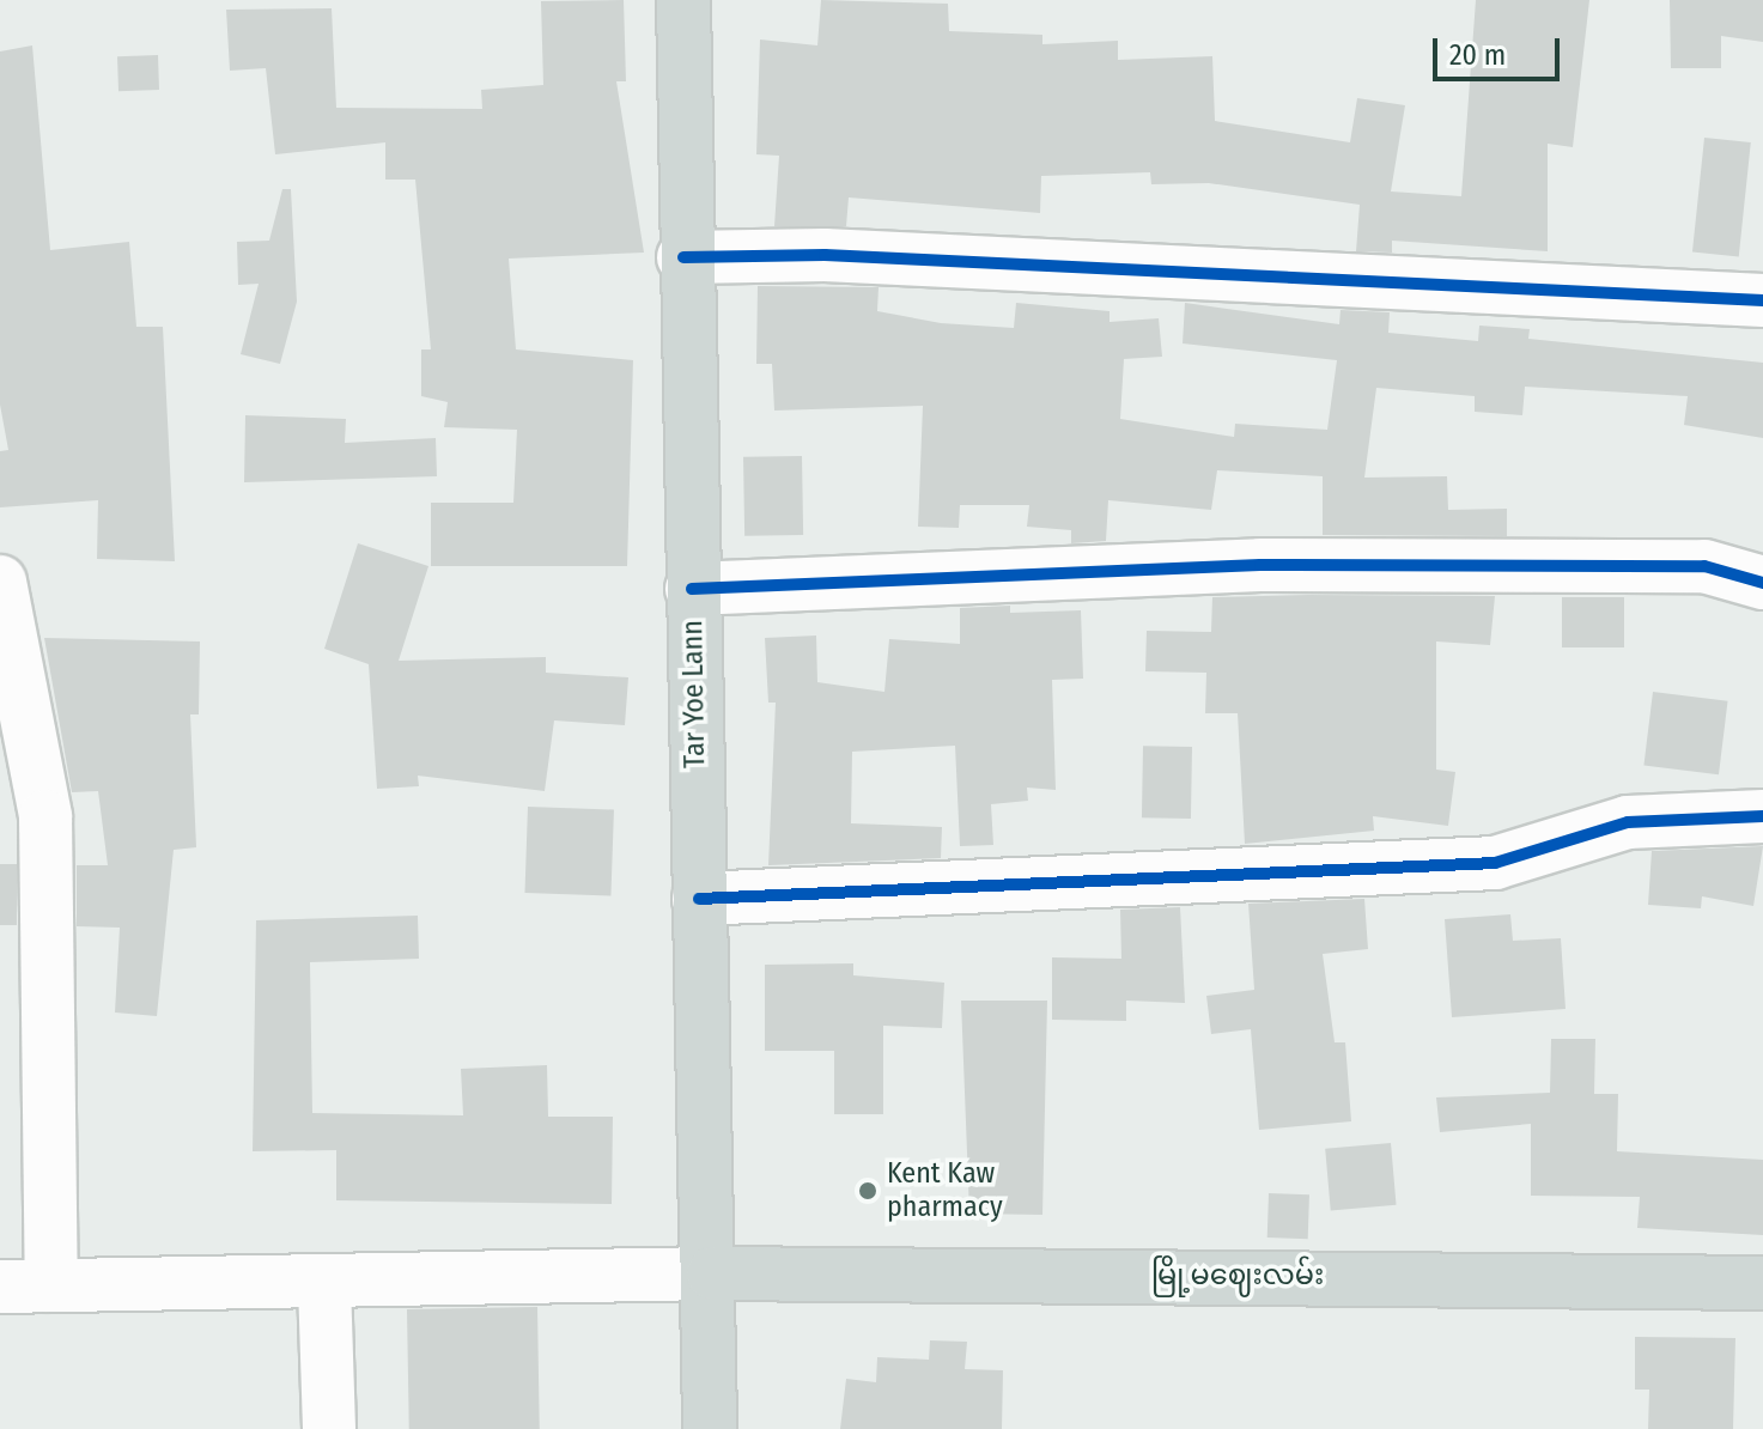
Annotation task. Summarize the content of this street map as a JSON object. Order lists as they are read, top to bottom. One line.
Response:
{"streets":{"main road":["Tar Yoe Lann","မြို့မဈေးလမ်း"]},"crossings":[["Tar Yoe Lann","မြို့မဈေးလမ်း"]],"places":["Kent Kaw pharmacy"],"scale_bar":"20 m"}
